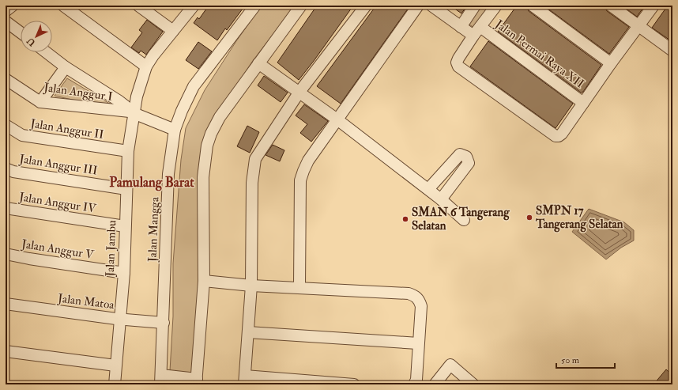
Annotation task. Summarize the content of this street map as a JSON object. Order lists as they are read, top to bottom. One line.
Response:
{"streets":{"street":["Jalan Permai Raya XII","Jalan Anggur I","Jalan Anggur II","Jalan Anggur III","Jalan Anggur IV","Jalan Mangga","Jalan Jambu","Jalan Anggur V","Jalan Matoa"]},"crossings":[["Jalan Anggur I","Jalan Jambu"],["Jalan Anggur II","Jalan Jambu"],["Jalan Anggur III","Jalan Jambu"],["Jalan Anggur IV","Jalan Jambu"],["Jalan Mangga","Jalan Matoa"],["Jalan Jambu","Jalan Anggur V"],["Jalan Jambu","Jalan Matoa"]],"districts":["Pamulang Barat"],"places":["SMPN 17 Tangerang Selatan","SMAN 6 Tangerang Selatan"],"scale_bar":"50 m","north":"bottom left"}
